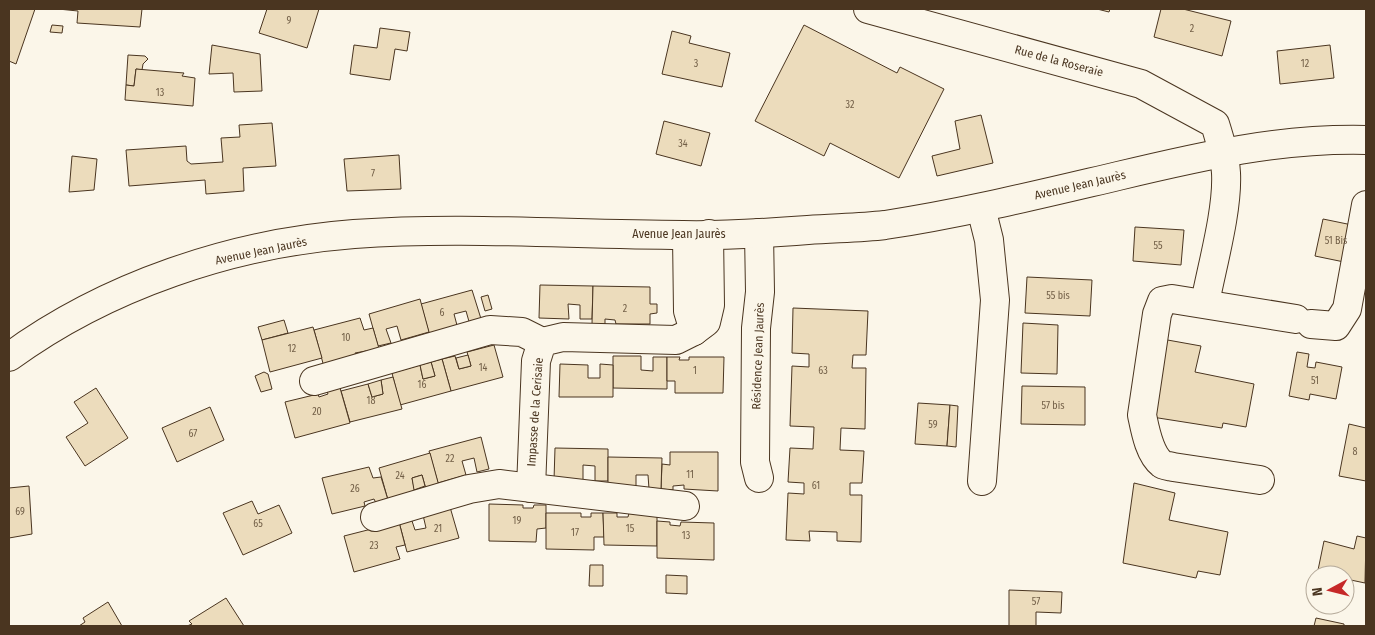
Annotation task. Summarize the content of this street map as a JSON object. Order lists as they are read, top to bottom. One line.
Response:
{"streets":{"main road":["Rue de la Roseraie","Avenue Jean Jaurès","Résidence Jean Jaurès","Impasse de la Cerisaie"]},"crossings":[["Rue de la Roseraie","Avenue Jean Jaurès"],["Avenue Jean Jaurès","Résidence Jean Jaurès"],["Avenue Jean Jaurès","Impasse de la Cerisaie"]],"house_numbers":["9","2","3","12","13","32","34","7","51 Bis","55","55 bis","2","6","10","12","14","1","63","51","16","18","57 bis","20","59","67","8","22","11","24","61","26","69","19","65","21","15","17","13","23","57"],"north":"left"}
